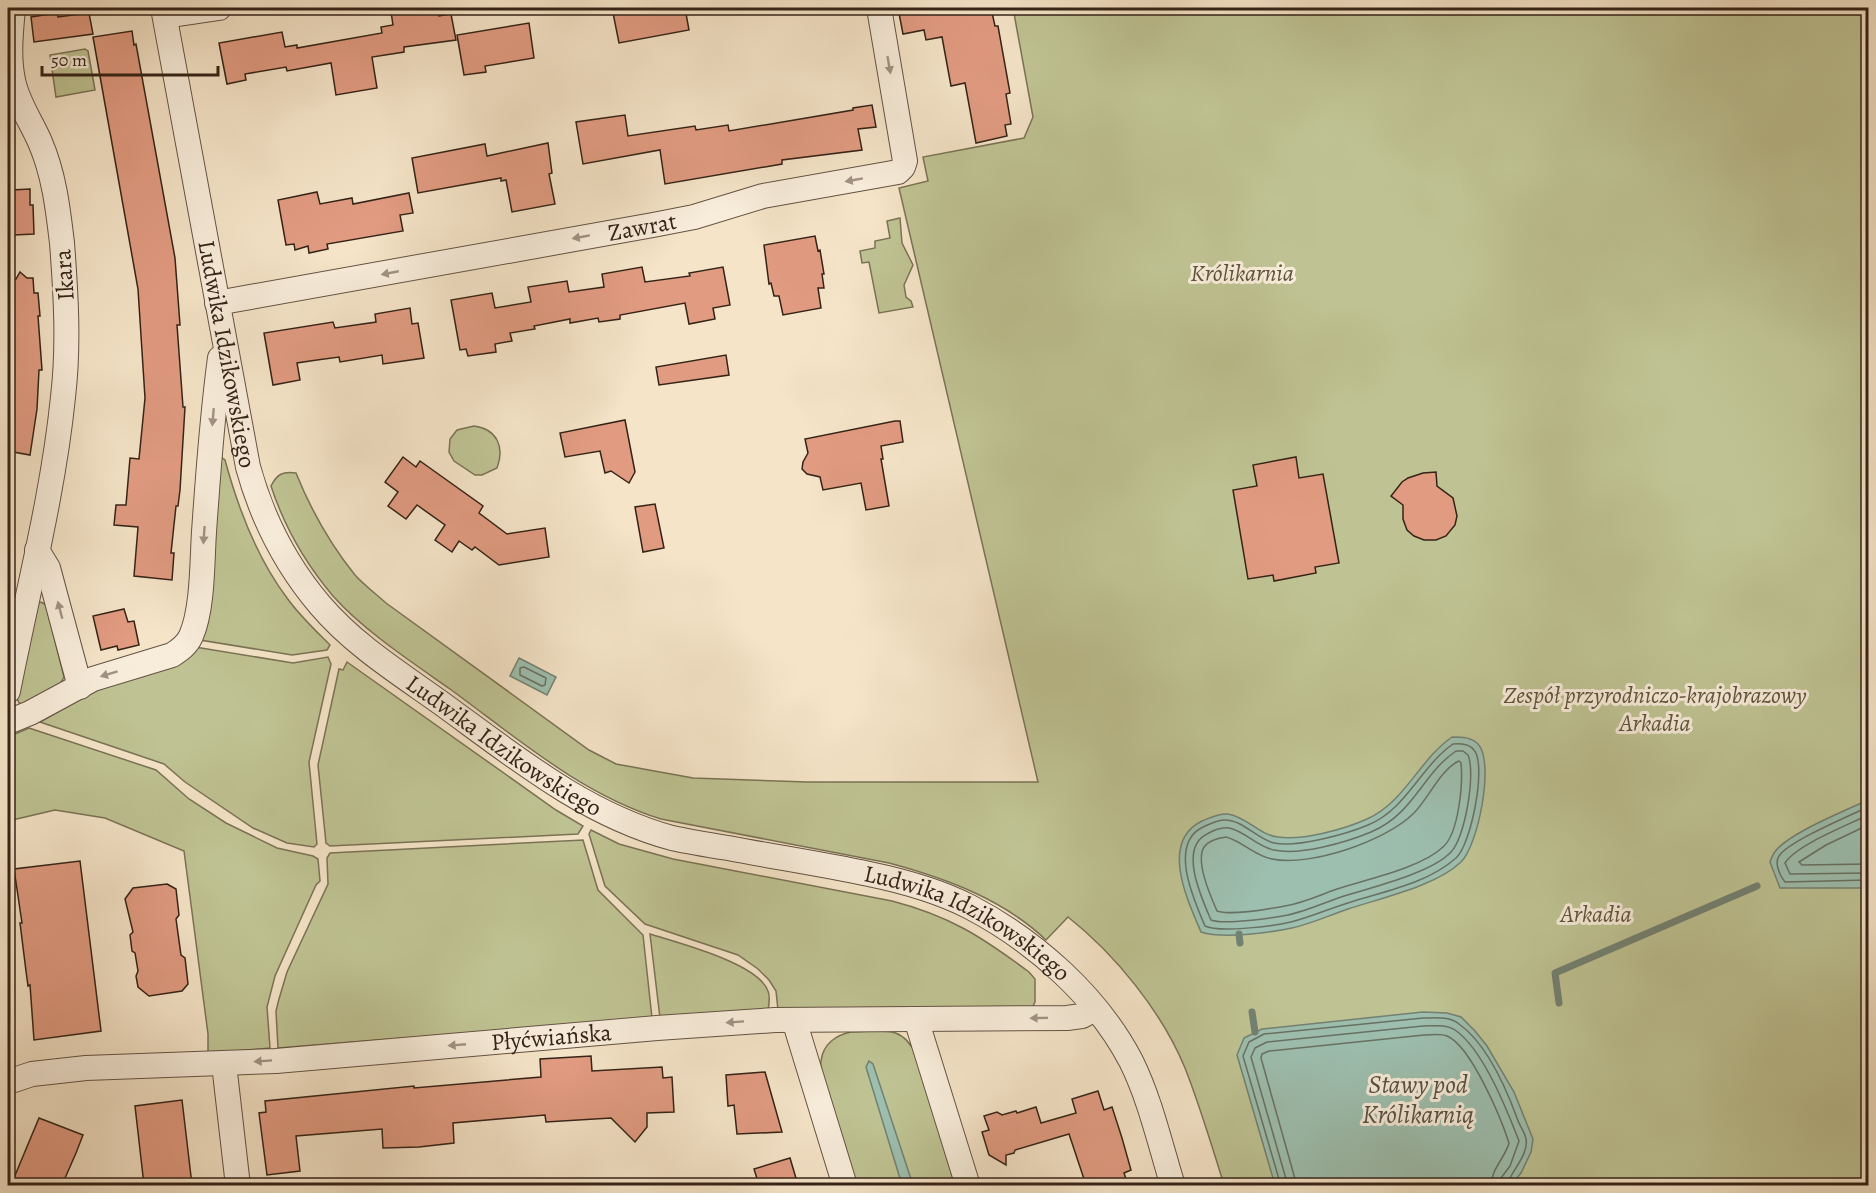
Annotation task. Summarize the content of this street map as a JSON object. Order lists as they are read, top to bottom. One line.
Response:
{"streets":{"street":["Zawrat","Ikara","Ludwika Idzikowskiego","Płyćwiańska"]},"crossings":[["Zawrat","Ludwika Idzikowskiego"],["Ludwika Idzikowskiego","Płyćwiańska"]],"one_way":["Zawrat","Płyćwiańska"],"water":["Stawy pod Królikarnią"],"parks":["Królikarnia","Zespół przyrodniczo-krajobrazowy Arkadia","Arkadia"],"scale_bar":"50 m"}
